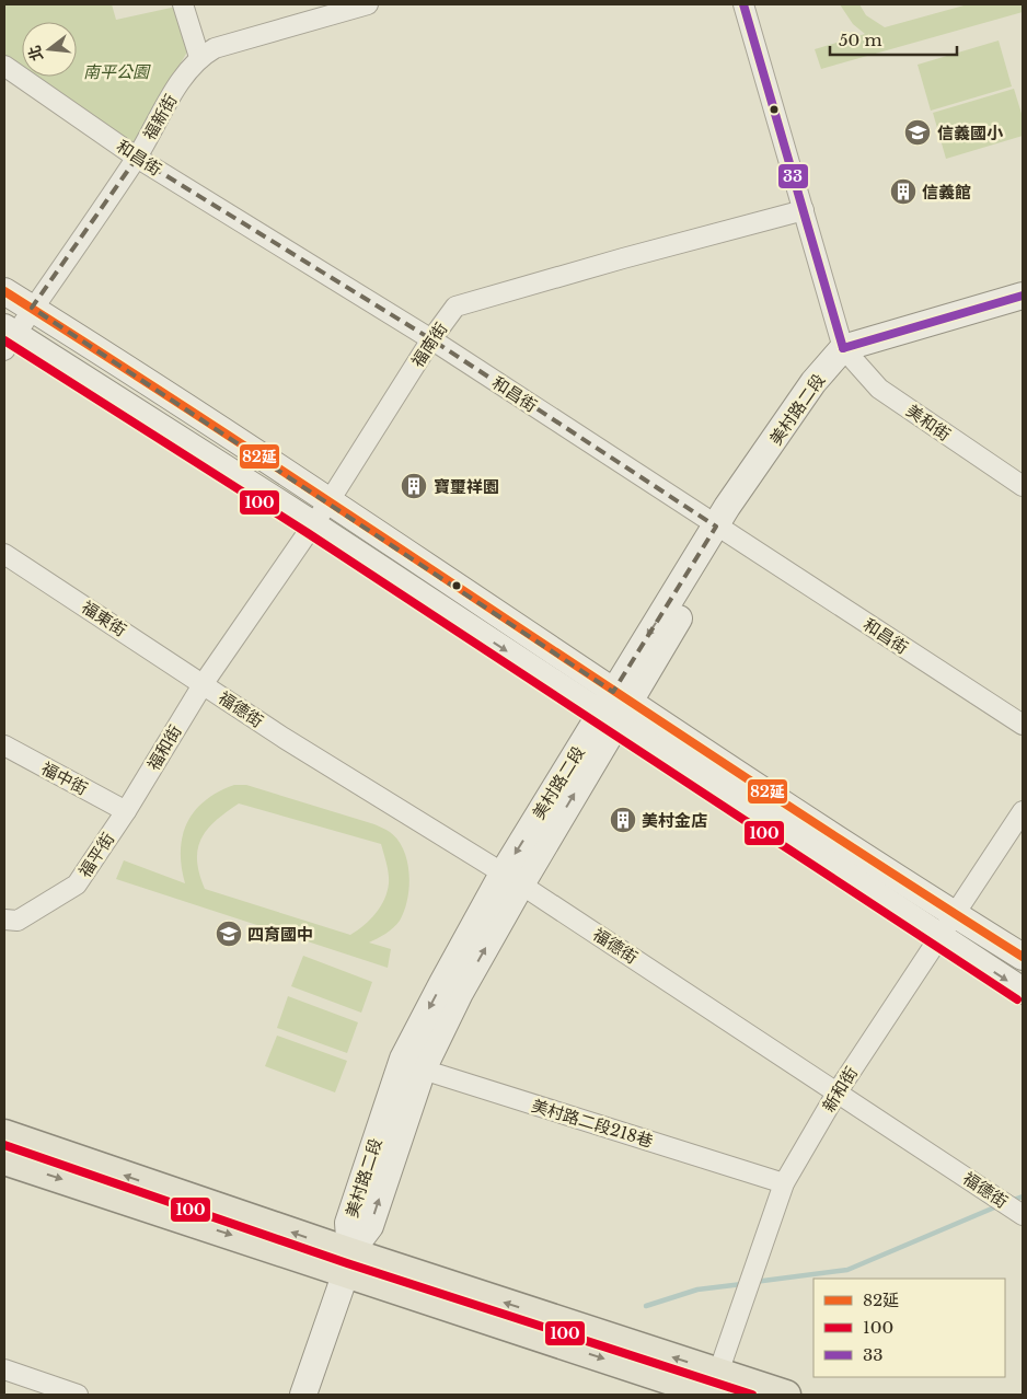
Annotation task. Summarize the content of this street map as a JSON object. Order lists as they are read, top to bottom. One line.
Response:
{"streets":{"street":["福新街","和昌街","福南街","美村路二段","美和街","福東街","福德街","福和街","福中街","福平街","新和街","美村路二段218巷"]},"crossings":[["福新街","和昌街"],["和昌街","福南街"],["和昌街","美村路二段"],["福南街","福東街"],["福南街","福德街"],["福南街","福和街"],["美村路二段","美和街"],["美村路二段","福德街"],["美村路二段","美村路二段218巷"],["福東街","福德街"],["福東街","福和街"],["福德街","福和街"],["福德街","新和街"],["福和街","福中街"],["福和街","福平街"],["福中街","福平街"],["新和街","美村路二段218巷"]],"parks":["南平公園"],"places":{"school or university":["信義國小","四育國中"],"building":["信義館","寶璽祥園","美村金店"]},"lines":["transit line 33","transit line 82延","transit line 100"],"legend":["82延","100","33"],"scale_bar":"50 m","north":"left"}
